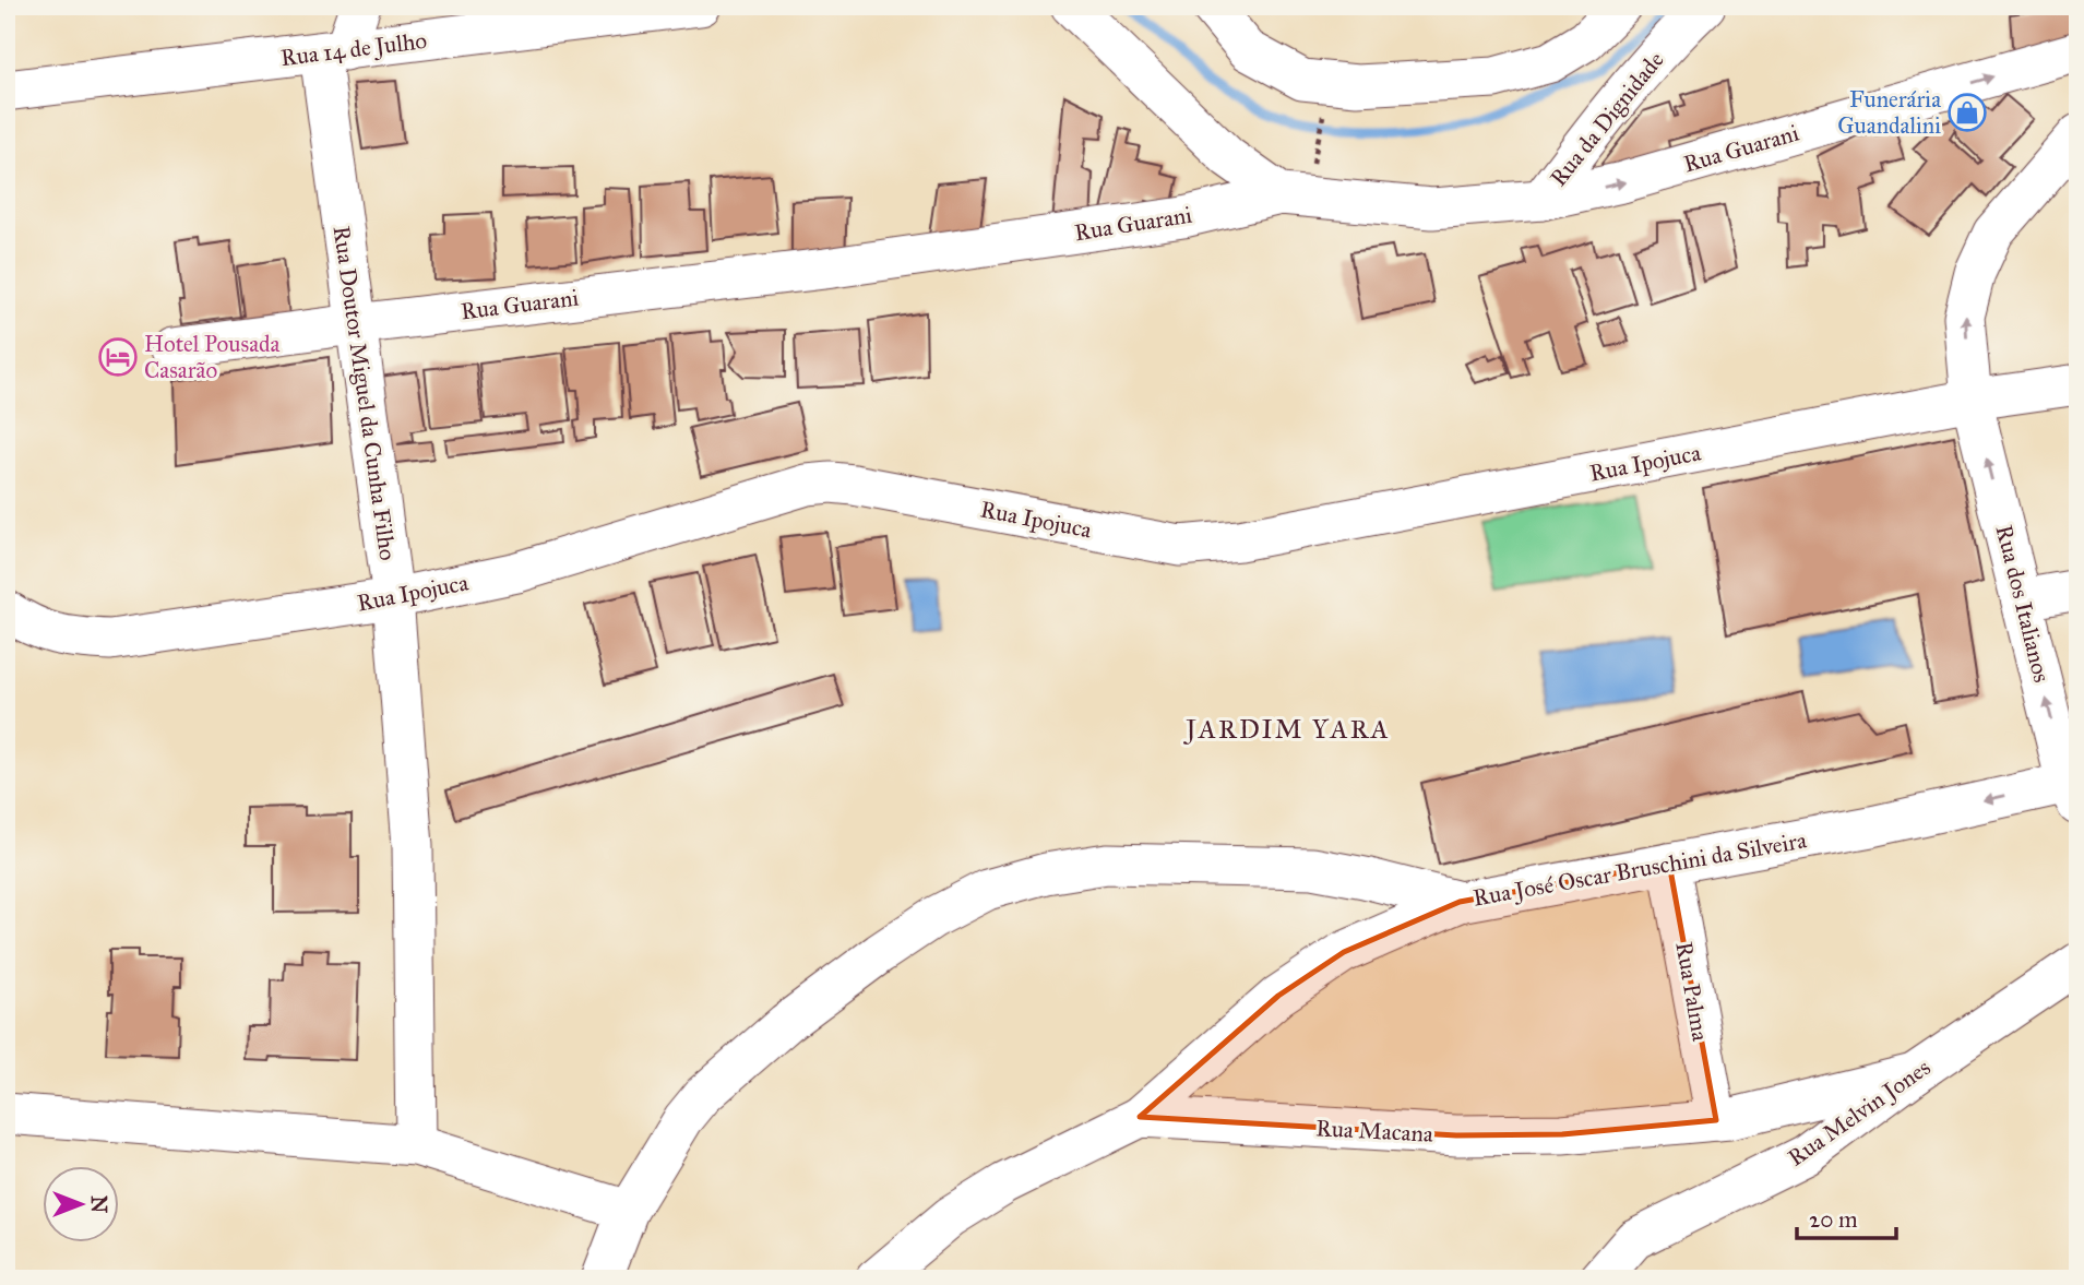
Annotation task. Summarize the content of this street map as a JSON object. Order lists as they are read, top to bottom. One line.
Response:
{"streets":{"street":["Rua 14 de Julho","Rua da Dignidade","Rua Guarani","Rua Doutor Miguel da Cunha Filho","Rua Ipojuca","Rua dos Italianos","Rua José Oscar Bruschini da Silveira","Rua Palma","Rua Melvin Jones","Rua Macana"]},"crossings":[["Rua 14 de Julho","Rua Doutor Miguel da Cunha Filho"],["Rua da Dignidade","Rua Guarani"],["Rua Guarani","Rua Doutor Miguel da Cunha Filho"],["Rua Doutor Miguel da Cunha Filho","Rua Ipojuca"],["Rua Ipojuca","Rua dos Italianos"],["Rua dos Italianos","Rua José Oscar Bruschini da Silveira"],["Rua José Oscar Bruschini da Silveira","Rua Palma"],["Rua Palma","Rua Macana"],["Rua Melvin Jones","Rua Macana"]],"one_way":["Rua dos Italianos"],"districts":["JARDIM YARA"],"places":{"shop":["Funerária Guandalini"],"hotel":["Hotel Pousada Casarão"]},"scale_bar":"20 m","north":"right"}
